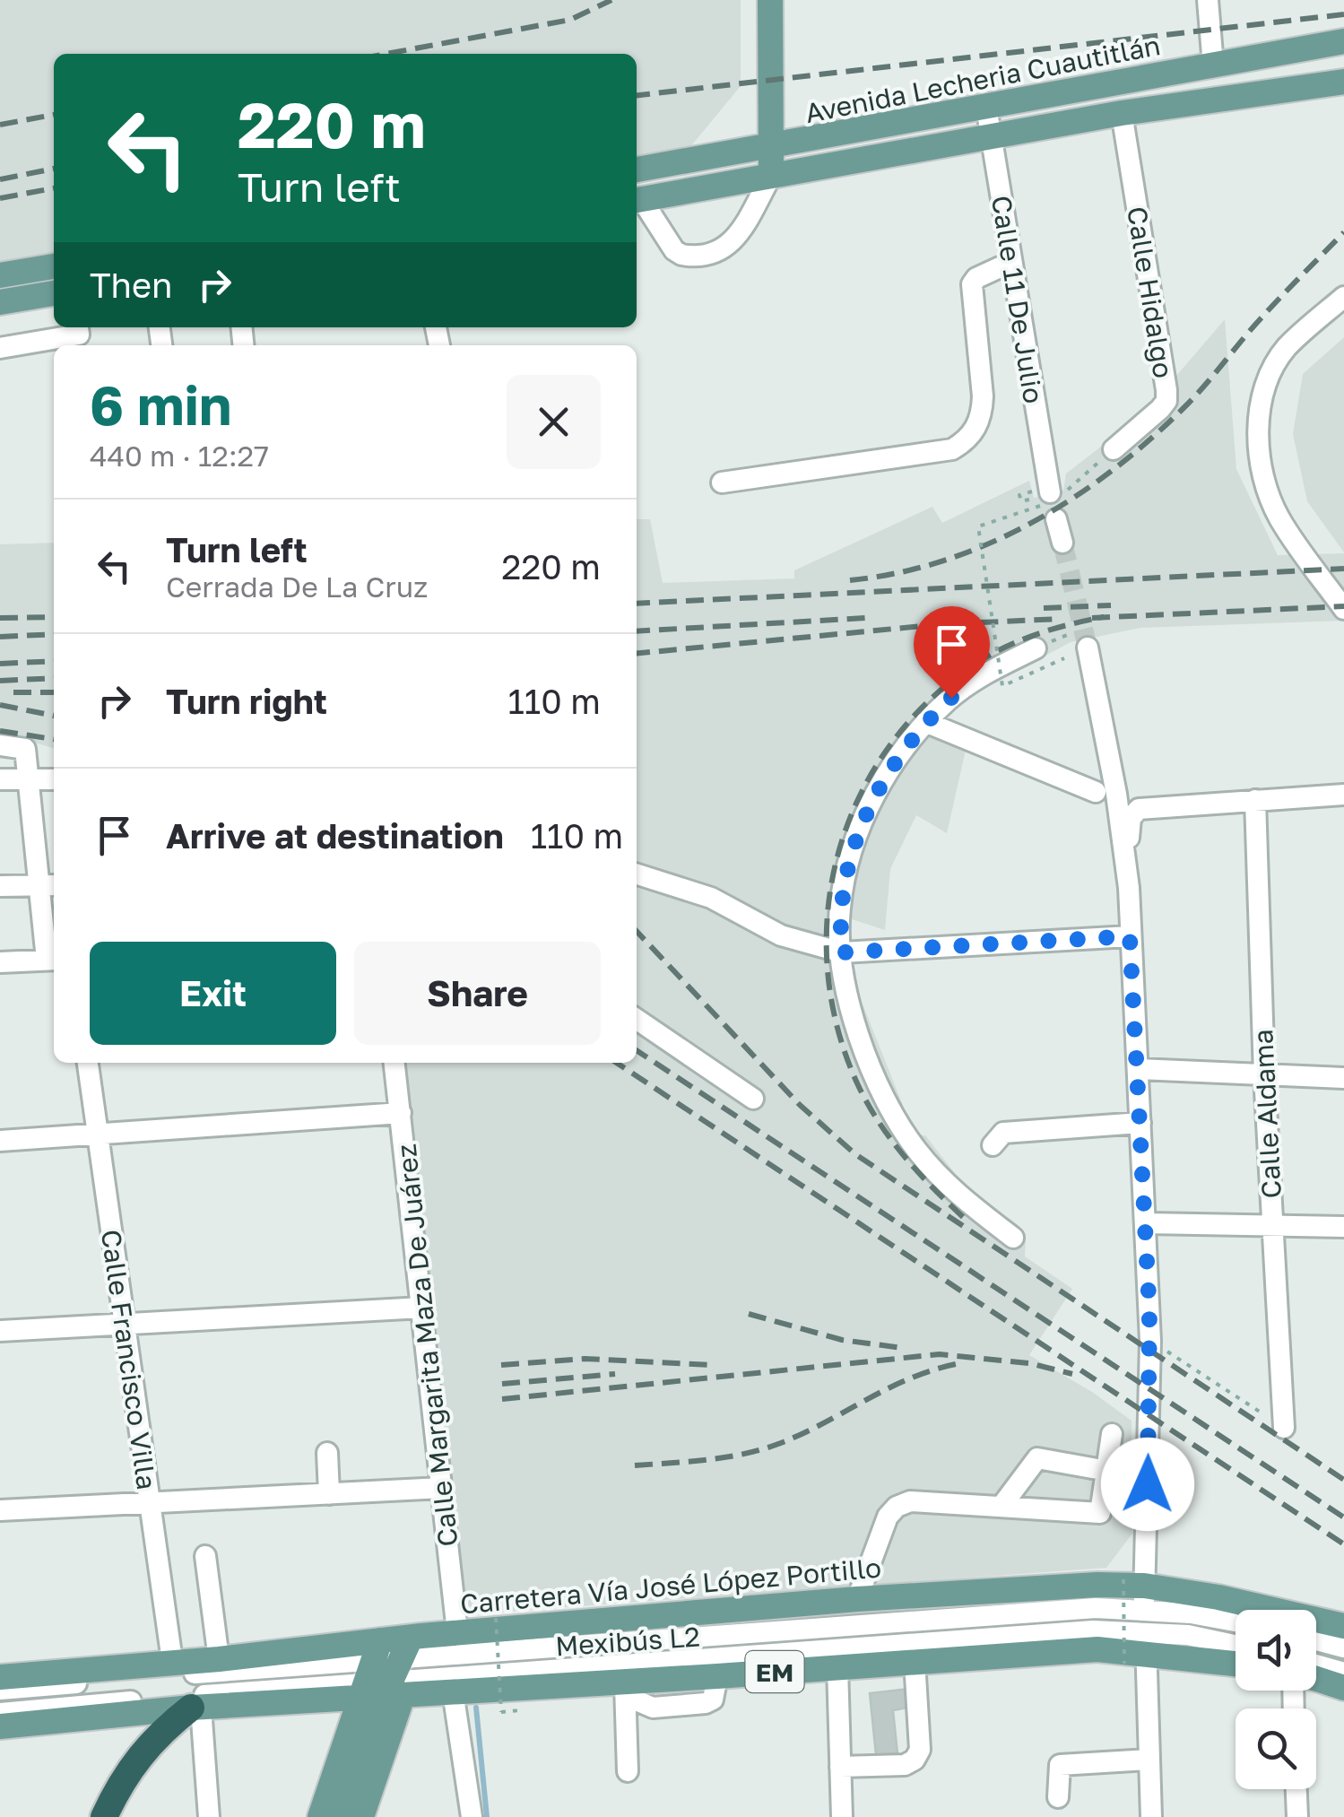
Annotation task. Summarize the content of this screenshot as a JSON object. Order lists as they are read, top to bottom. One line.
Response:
{"streets":{"main road":["Avenida Lecheria Cuautitlán","Carretera Vía José López Portillo","EM"],"street":["Calle Hidalgo","Calle 11 De Julio","Calle Aldama","Calle Margarita Maza De Juárez","Calle Francisco Villa","Mexibús L2"]},"crossings":[["Avenida Lecheria Cuautitlán","Calle Hidalgo"],["Avenida Lecheria Cuautitlán","Calle 11 De Julio"],["Calle Margarita Maza De Juárez","Carretera Vía José López Portillo"],["Calle Francisco Villa","Carretera Vía José López Portillo"],["Carretera Vía José López Portillo","Mexibús L2"]],"page":{"turn":["220 m","Turn left"],"then":"Then","heading":["6 min","440 m · 12:27"],"list":[{"name":"Turn left","note":"Cerrada De La Cruz","value":"220 m"},{"name":"Turn right","value":"110 m"},{"name":"Arrive at destination","value":"110 m"}],"buttons":["Exit","Share"]}}
